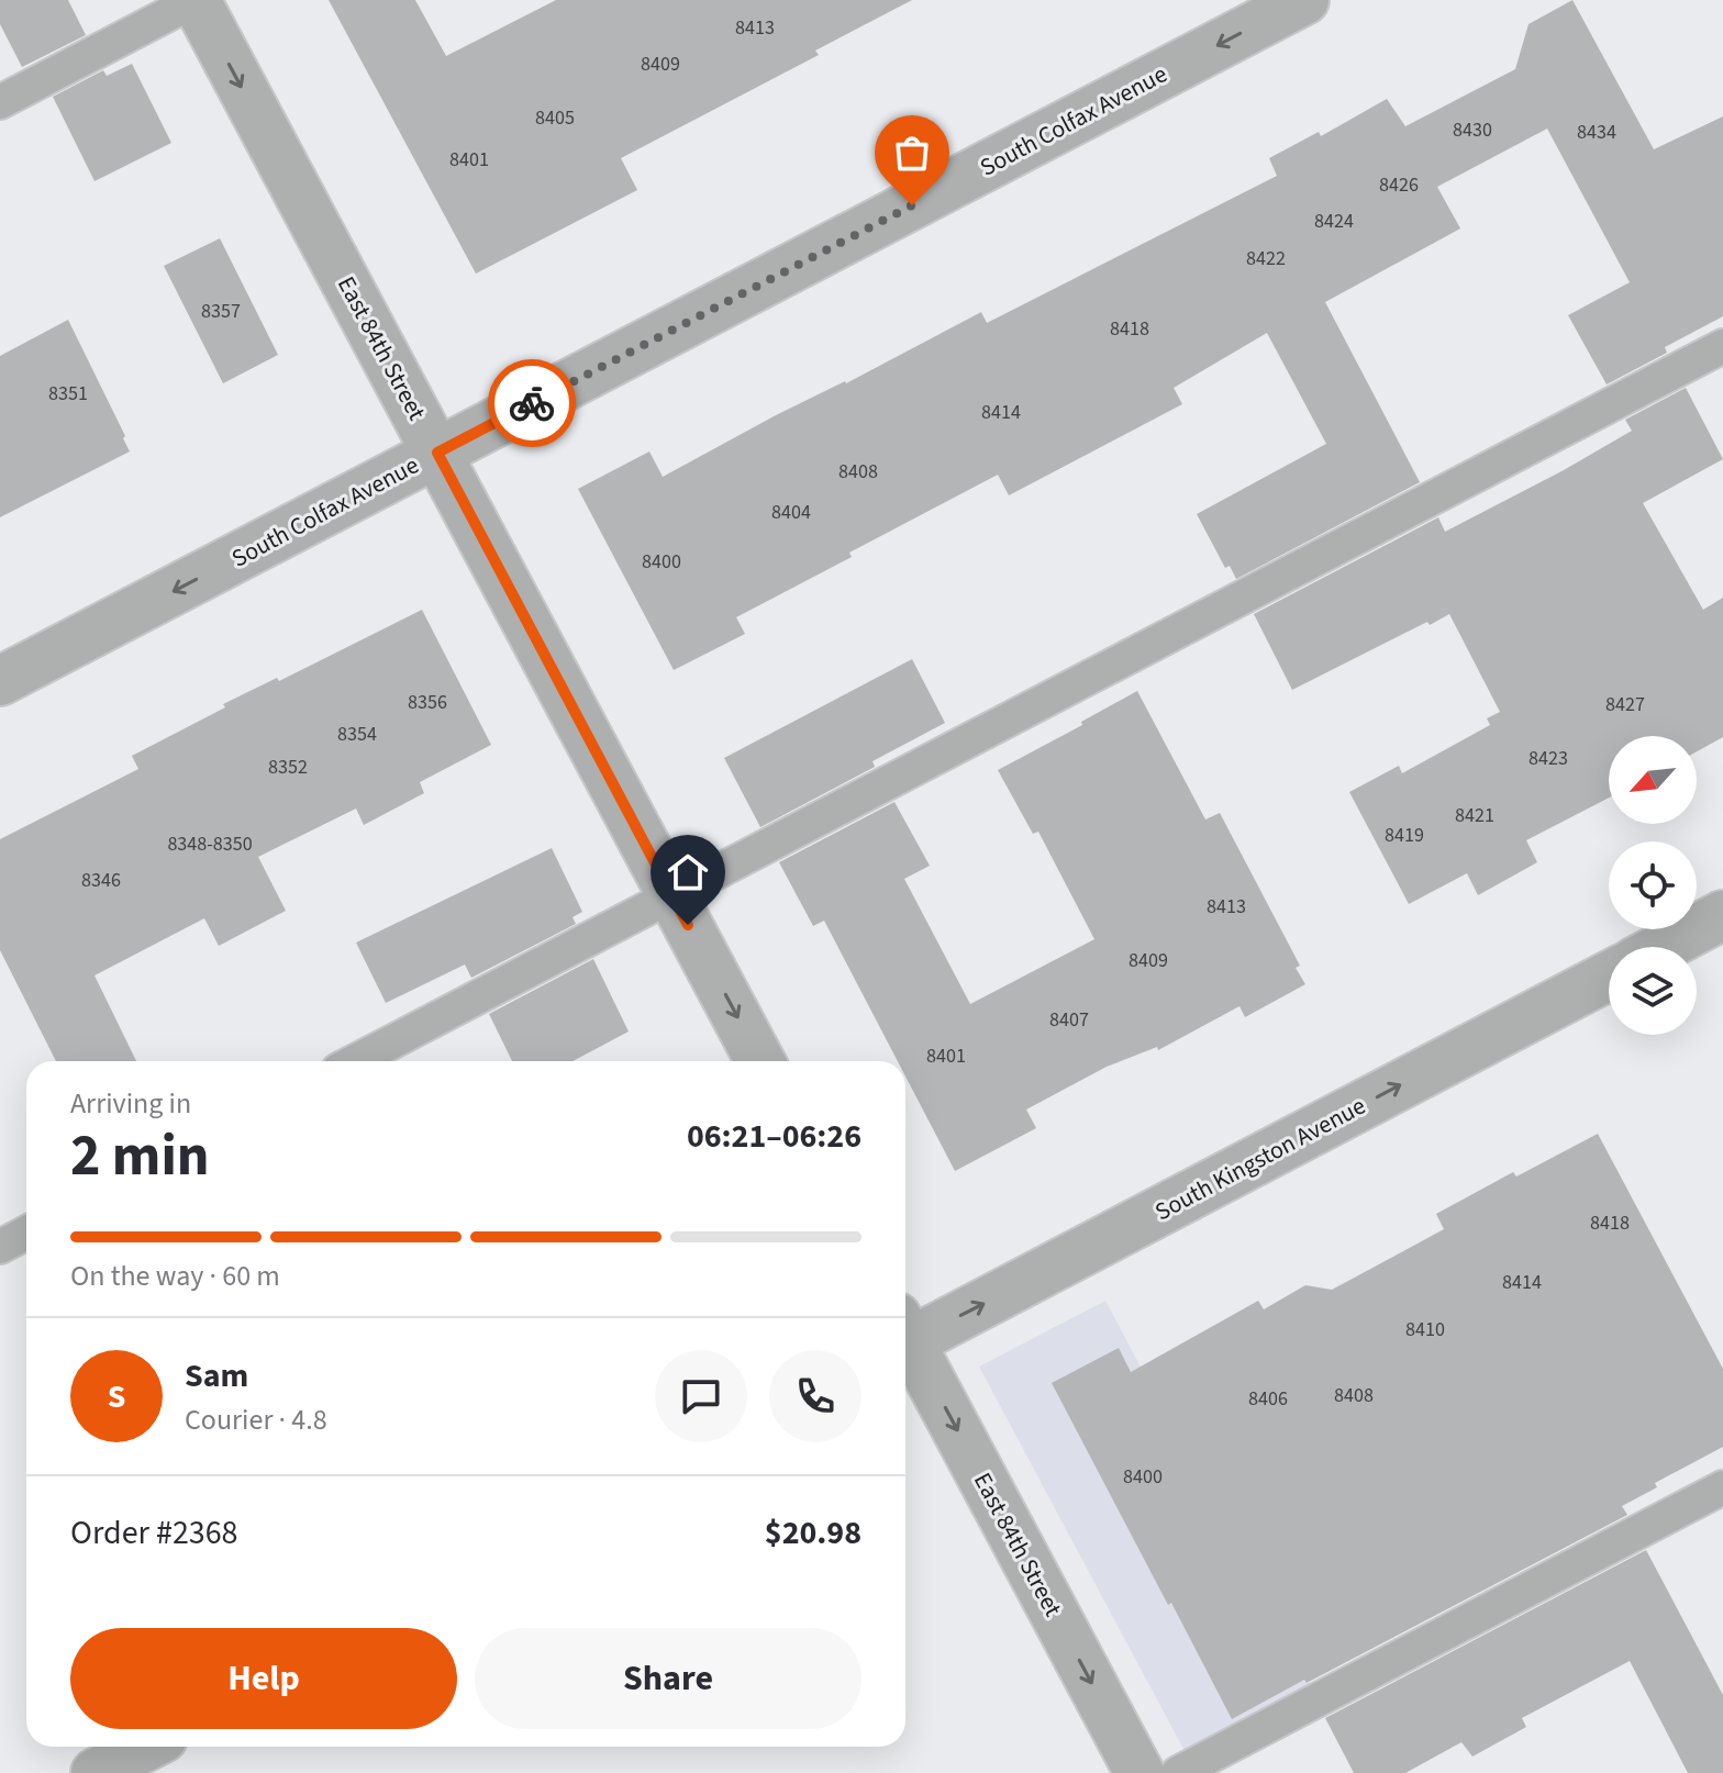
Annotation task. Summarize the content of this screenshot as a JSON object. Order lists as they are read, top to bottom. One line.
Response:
{"streets":{"street":["South Colfax Avenue","East 84th Street","South Kingston Avenue"]},"crossings":[["South Colfax Avenue","East 84th Street"]],"one_way":["South Colfax Avenue","East 84th Street","South Kingston Avenue"],"house_numbers":["8413","8409","8405","8430","8434","8401","8426","8424","8422","8357","8418","8351","8414","8408","8404","8400","8356","8427","8354","8423","8352","8421","8419","8348-8350","8346","8413","8409","8407","8401","8418","8414","8410","8408","8406","8400"],"north":"bottom left","page":{"heading":["2 min","Arriving in","06:21–06:26"],"panel":["Sam","Courier · 4.8","Order #2368","$20.98"],"bar":"On the way · 60 m","round":"S","buttons":["Help","Share"]}}
